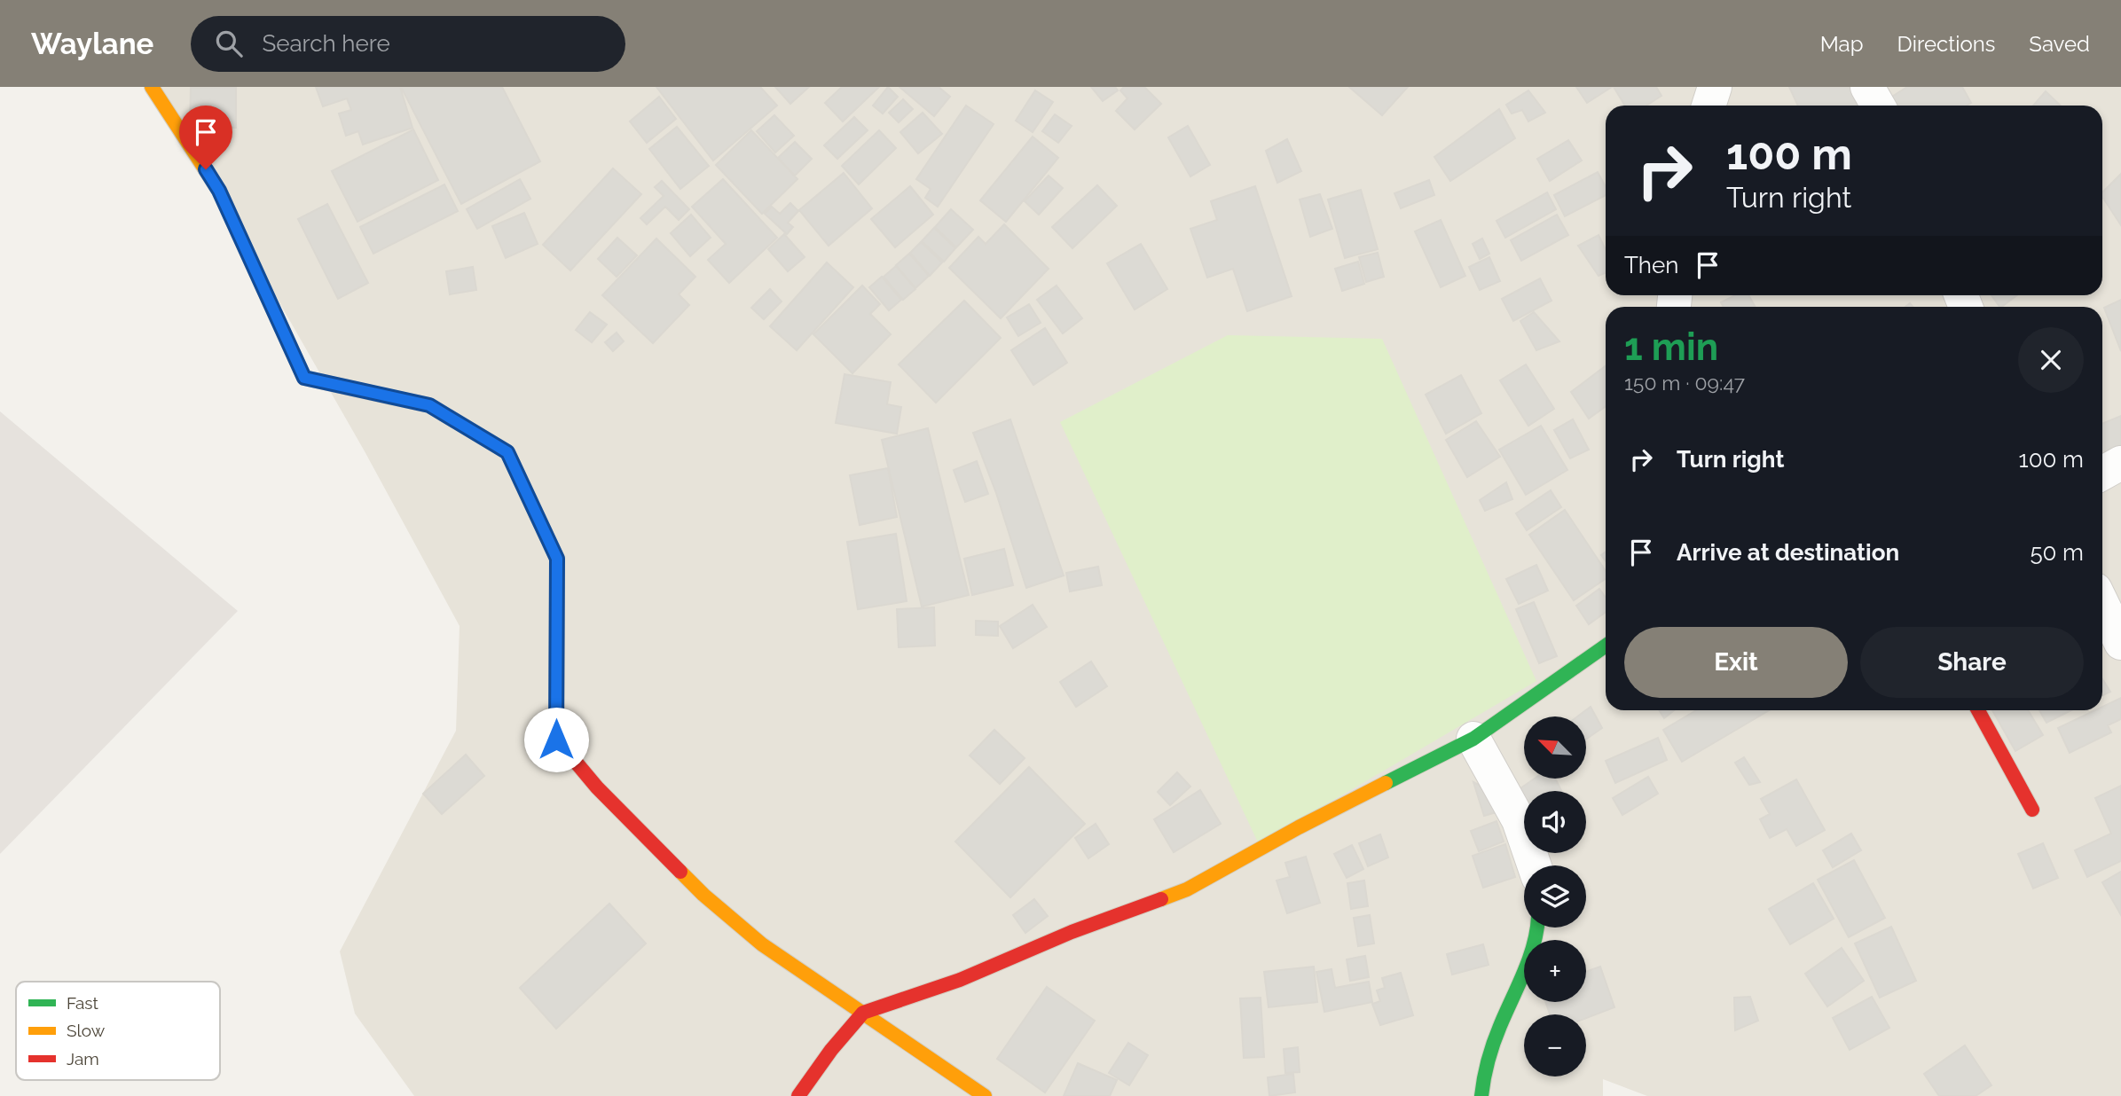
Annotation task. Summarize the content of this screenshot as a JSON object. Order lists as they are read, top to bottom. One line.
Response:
{"legend":["Fast","Slow","Jam"],"north":"top left","page":{"header":"Waylane","search":"Search here","nav":["Map","Directions","Saved"],"turn":["100 m","Turn right"],"then":"Then","heading":["1 min","150 m · 09:47"],"list":[{"name":"Turn right","value":"100 m"},{"name":"Arrive at destination","value":"50 m"}],"buttons":["Exit","Share"],"map_buttons":["+","−"]}}
